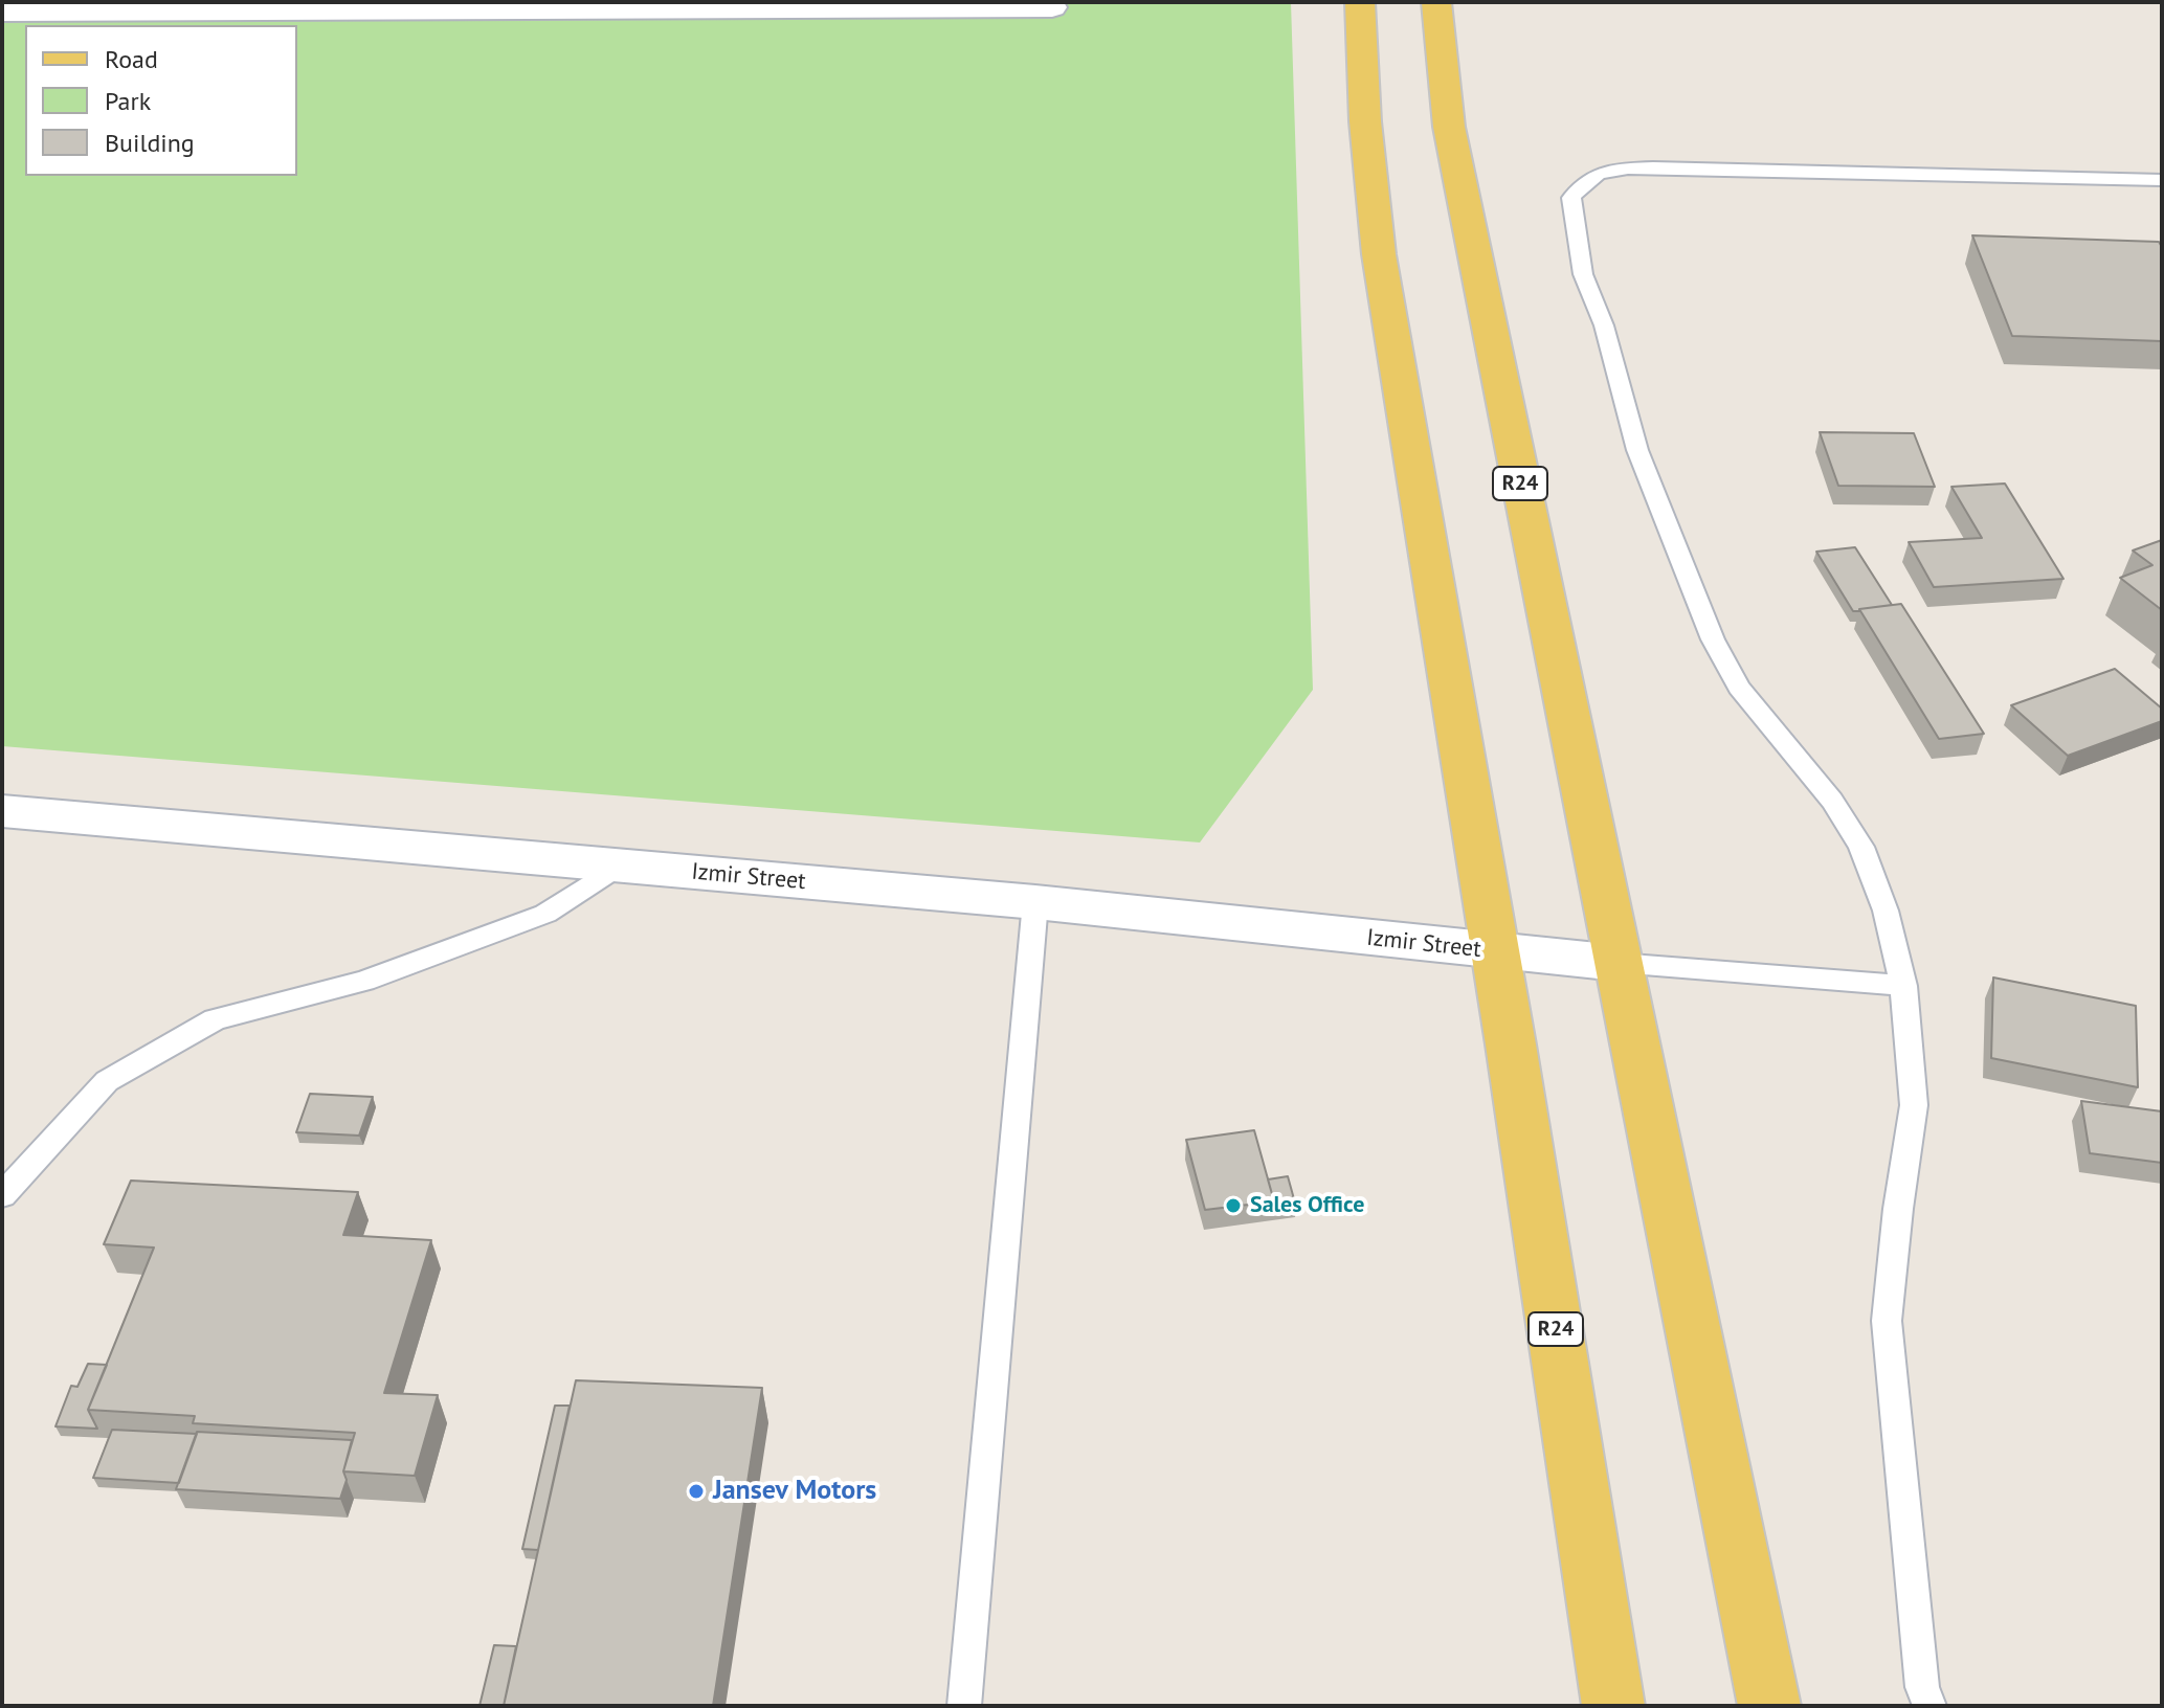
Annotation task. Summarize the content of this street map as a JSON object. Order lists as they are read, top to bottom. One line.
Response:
{"streets":{"main road":["R24"],"street":["Izmir Street"]},"crossings":[["R24","Izmir Street"]],"places":["Sales Office","Jansev Motors"],"legend":["Road","Park","Building"]}
